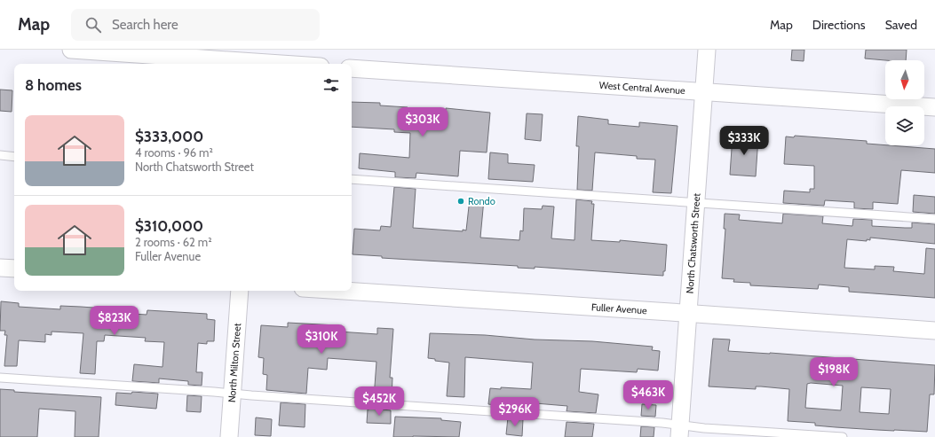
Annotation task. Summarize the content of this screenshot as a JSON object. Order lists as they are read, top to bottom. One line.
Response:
{"streets":{"street":["West Central Avenue","North Chatsworth Street","Fuller Avenue","North Milton Street"]},"crossings":[["West Central Avenue","North Chatsworth Street"],["North Chatsworth Street","Fuller Avenue"]],"places":["Rondo"],"north":"bottom","page":{"header":"Map","search":"Search here","nav":["Map","Directions","Saved"],"heading":"8 homes","list":[{"name":"$333,000","note":"4 rooms · 96 m² · North Chatsworth Street"},{"name":"$310,000","note":"2 rooms · 62 m² · Fuller Avenue"}],"price":["$303K","$333K","$823K","$310K","$198K","$463K","$452K","$296K"]}}
